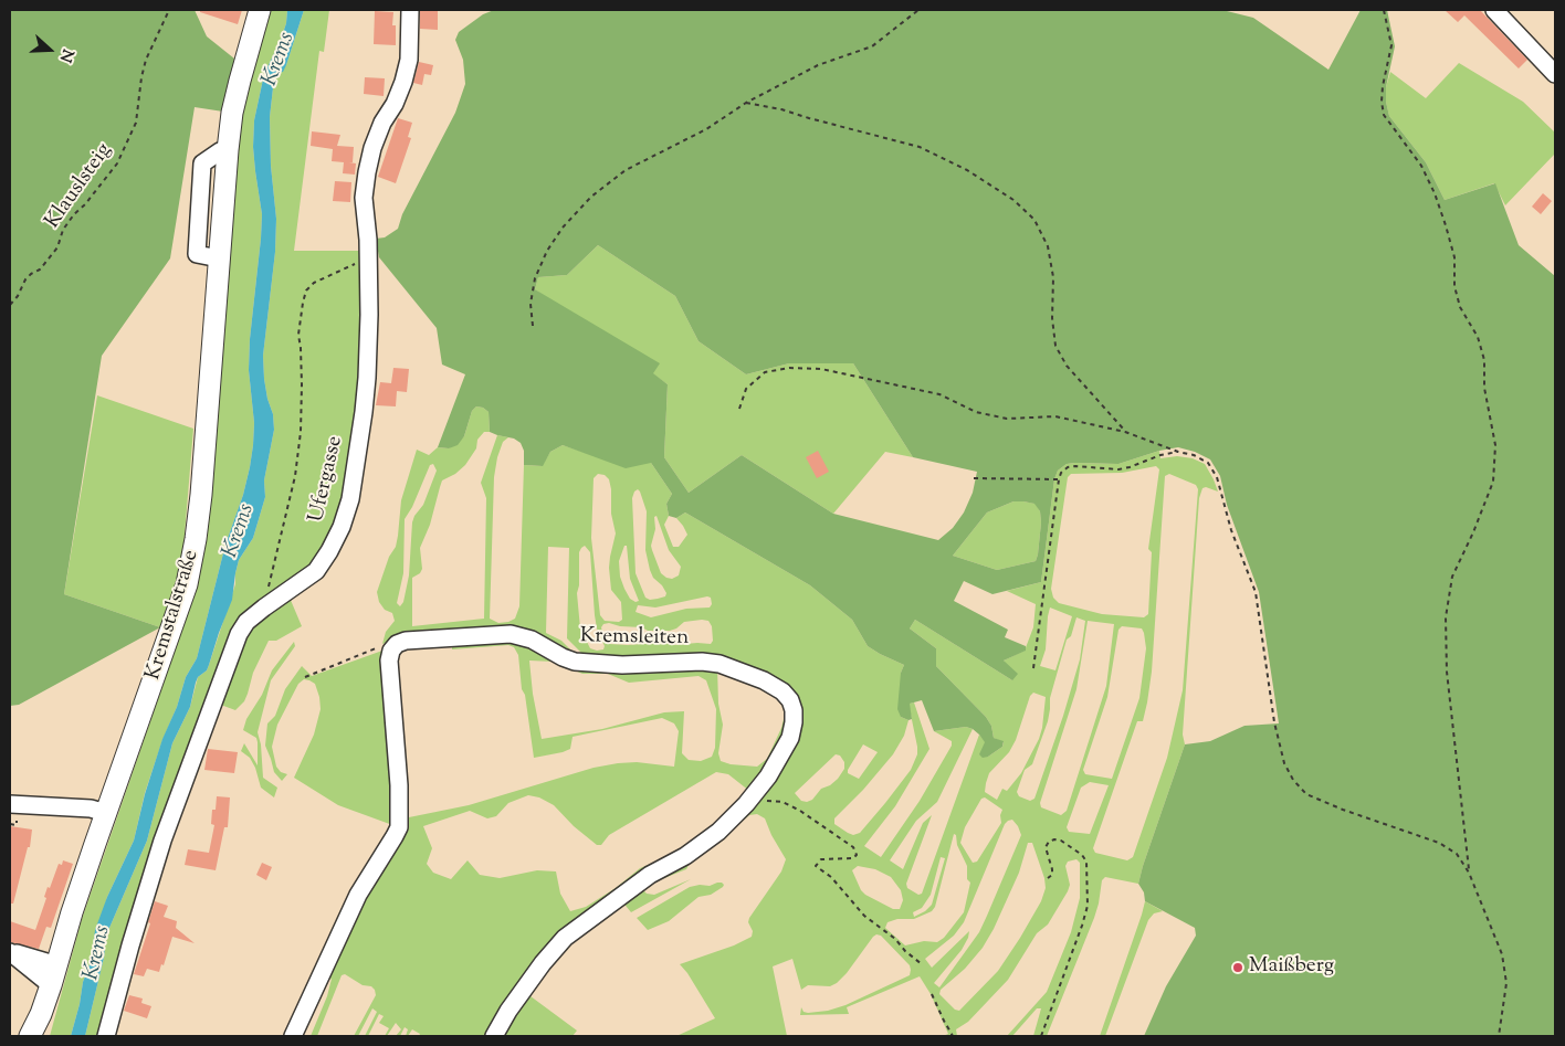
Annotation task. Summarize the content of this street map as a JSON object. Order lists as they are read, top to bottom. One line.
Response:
{"streets":{"main road":["Kremstalstraße"],"street":["Ufergasse","Kremsleiten"],"path":["Klauslsteig"]},"water":["Krems"],"places":["Maißberg"],"north":"right"}
